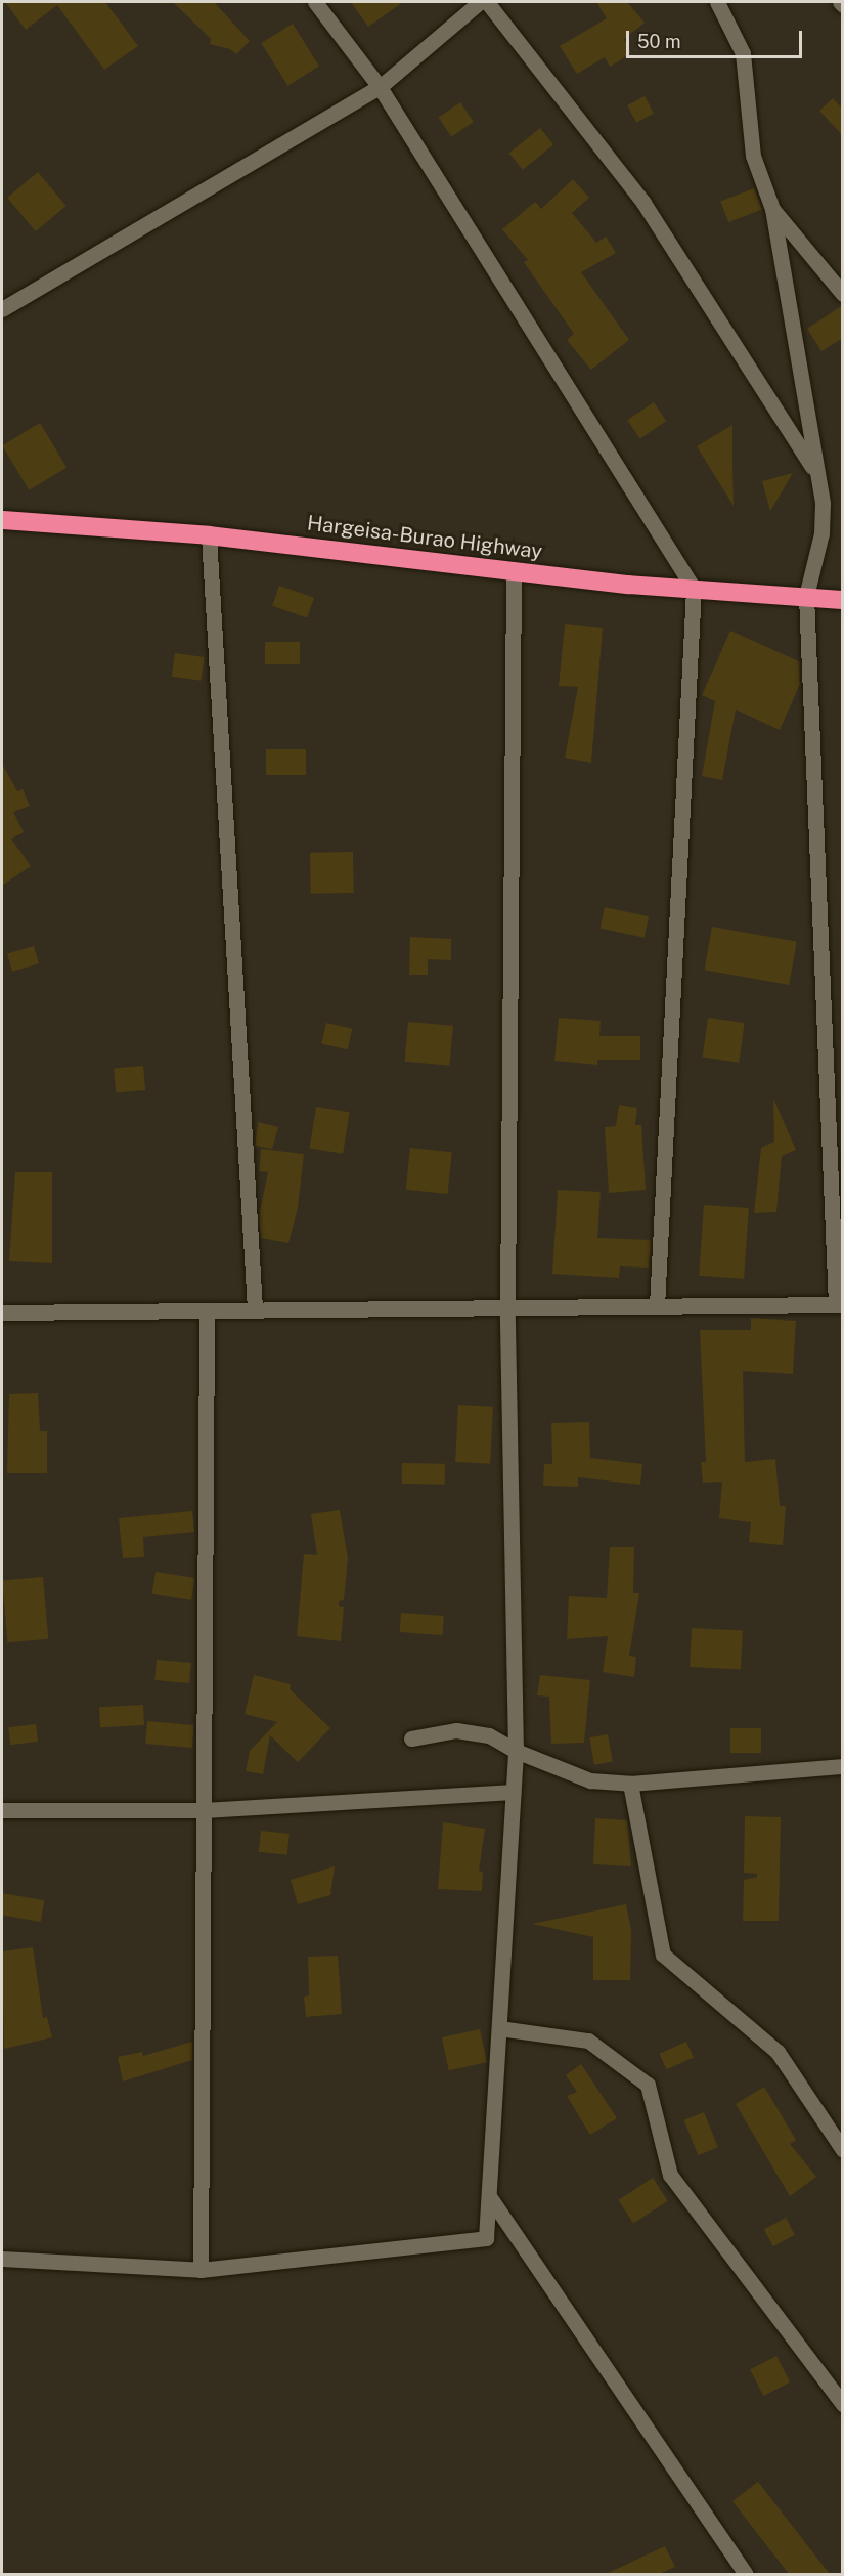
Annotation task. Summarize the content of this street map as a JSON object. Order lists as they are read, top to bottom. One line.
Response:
{"streets":{"highway":["Hargeisa-Burao Highway"]},"scale_bar":"50 m"}
